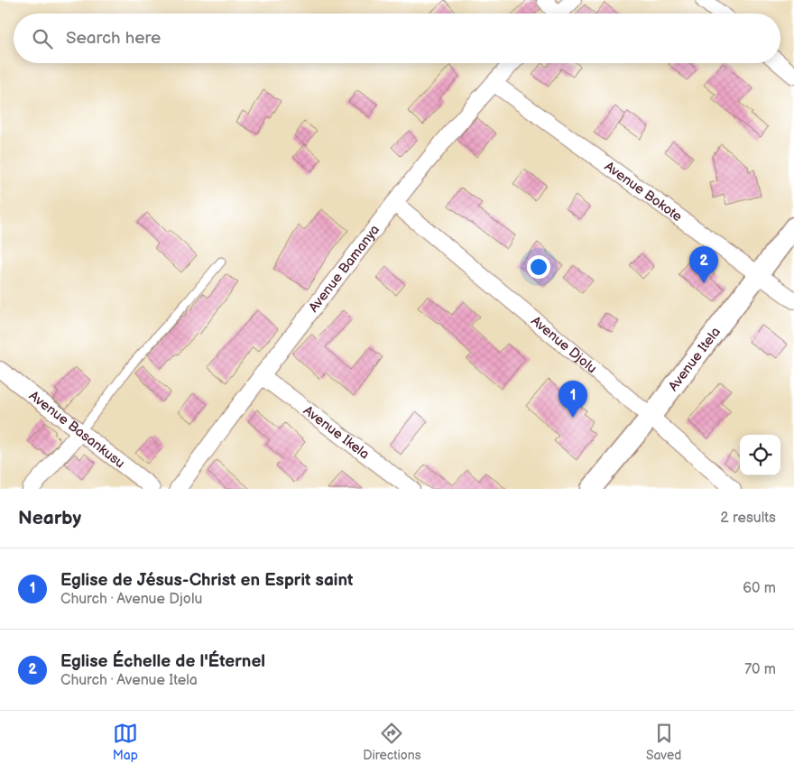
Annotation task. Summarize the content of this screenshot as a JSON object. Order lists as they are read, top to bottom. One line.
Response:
{"streets":{"street":["Avenue Bokote","Avenue Bamanya","Avenue Djolu","Avenue Itela","Avenue Basankusu","Avenue Ikela"]},"crossings":[["Avenue Bokote","Avenue Bamanya"],["Avenue Bokote","Avenue Itela"],["Avenue Bamanya","Avenue Djolu"],["Avenue Bamanya","Avenue Ikela"],["Avenue Djolu","Avenue Itela"]],"page":{"search":"Search here","pins":["2","1"],"heading":["Nearby","2 results"],"list":[{"mark":"1","name":"Eglise de Jésus-Christ en Esprit saint","note":"Church · Avenue Djolu","value":"60 m"},{"mark":"2","name":"Eglise Échelle de l'Éternel","note":"Church · Avenue Itela","value":"70 m"}],"nav":["Map","Directions","Saved"]}}
